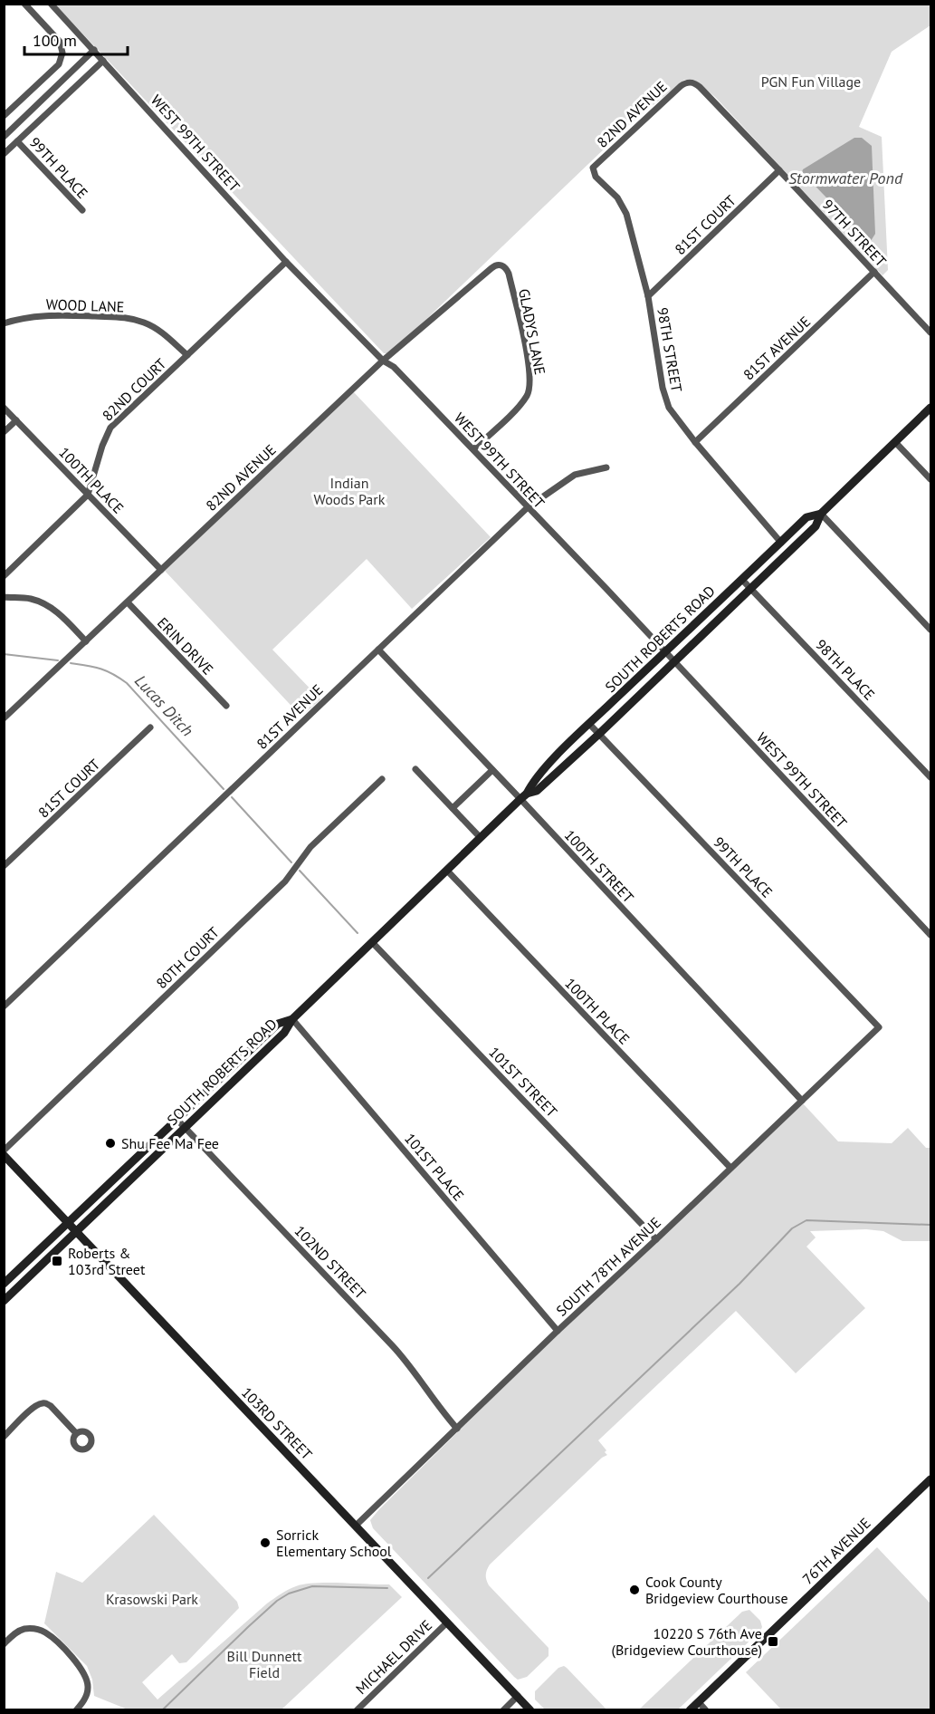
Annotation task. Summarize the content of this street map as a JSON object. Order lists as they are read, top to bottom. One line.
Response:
{"streets":{"street":["82ND AVENUE","WEST 99TH STREET","99TH PLACE","81ST COURT","97TH STREET","WOOD LANE","GLADYS LANE","81ST AVENUE","98TH STREET","82ND COURT","100TH PLACE","SOUTH ROBERTS ROAD","ERIN DRIVE","98TH PLACE","100TH STREET","80TH COURT","101ST STREET","101ST PLACE","102ND STREET","SOUTH 78TH AVENUE","103RD STREET","76TH AVENUE","MICHAEL DRIVE"]},"crossings":[["82ND AVENUE","WEST 99TH STREET"],["82ND AVENUE","97TH STREET"],["82ND AVENUE","GLADYS LANE"],["82ND AVENUE","98TH STREET"],["82ND AVENUE","100TH PLACE"],["82ND AVENUE","ERIN DRIVE"],["WEST 99TH STREET","GLADYS LANE"],["WEST 99TH STREET","81ST AVENUE"],["WEST 99TH STREET","82ND COURT"],["WEST 99TH STREET","SOUTH ROBERTS ROAD"],["99TH PLACE","SOUTH ROBERTS ROAD"],["99TH PLACE","SOUTH 78TH AVENUE"],["81ST COURT","97TH STREET"],["81ST COURT","98TH STREET"],["97TH STREET","81ST AVENUE"],["WOOD LANE","82ND COURT"],["81ST AVENUE","98TH STREET"],["81ST AVENUE","100TH STREET"],["98TH STREET","SOUTH ROBERTS ROAD"],["82ND COURT","100TH PLACE"],["100TH PLACE","SOUTH ROBERTS ROAD"],["100TH PLACE","SOUTH 78TH AVENUE"],["SOUTH ROBERTS ROAD","98TH PLACE"],["SOUTH ROBERTS ROAD","100TH STREET"],["SOUTH ROBERTS ROAD","101ST STREET"],["SOUTH ROBERTS ROAD","101ST PLACE"],["SOUTH ROBERTS ROAD","102ND STREET"],["SOUTH ROBERTS ROAD","103RD STREET"],["100TH STREET","SOUTH 78TH AVENUE"],["101ST STREET","SOUTH 78TH AVENUE"],["101ST PLACE","SOUTH 78TH AVENUE"],["102ND STREET","SOUTH 78TH AVENUE"],["SOUTH 78TH AVENUE","103RD STREET"],["103RD STREET","MICHAEL DRIVE"]],"water":["Stormwater Pond","Lucas Ditch"],"parks":["PGN Fun Village","Indian Woods Park","Krasowski Park","Bill Dunnett Field"],"places":{"other":["Shu Fee Ma Fee","Sorrick Elementary School","Cook County Bridgeview Courthouse"],"transit":["Roberts & 103rd Street","10220 S 76th Ave (Bridgeview Courthouse)"]},"scale_bar":"100 m"}
